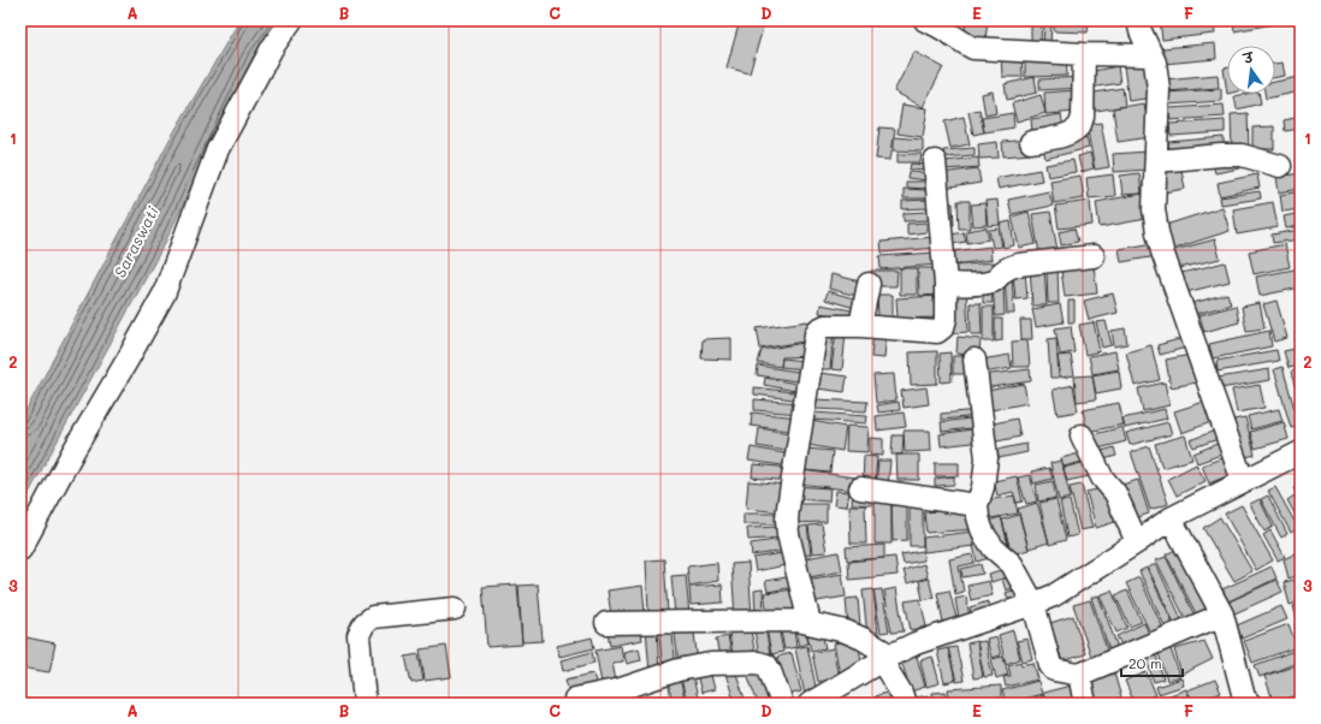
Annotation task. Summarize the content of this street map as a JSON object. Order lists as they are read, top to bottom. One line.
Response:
{"water":["Saraswati"],"scale_bar":"20 m","north":"top","grid":{"columns":["A","B","C","D","E","F"],"rows":["1","2","3"]}}
